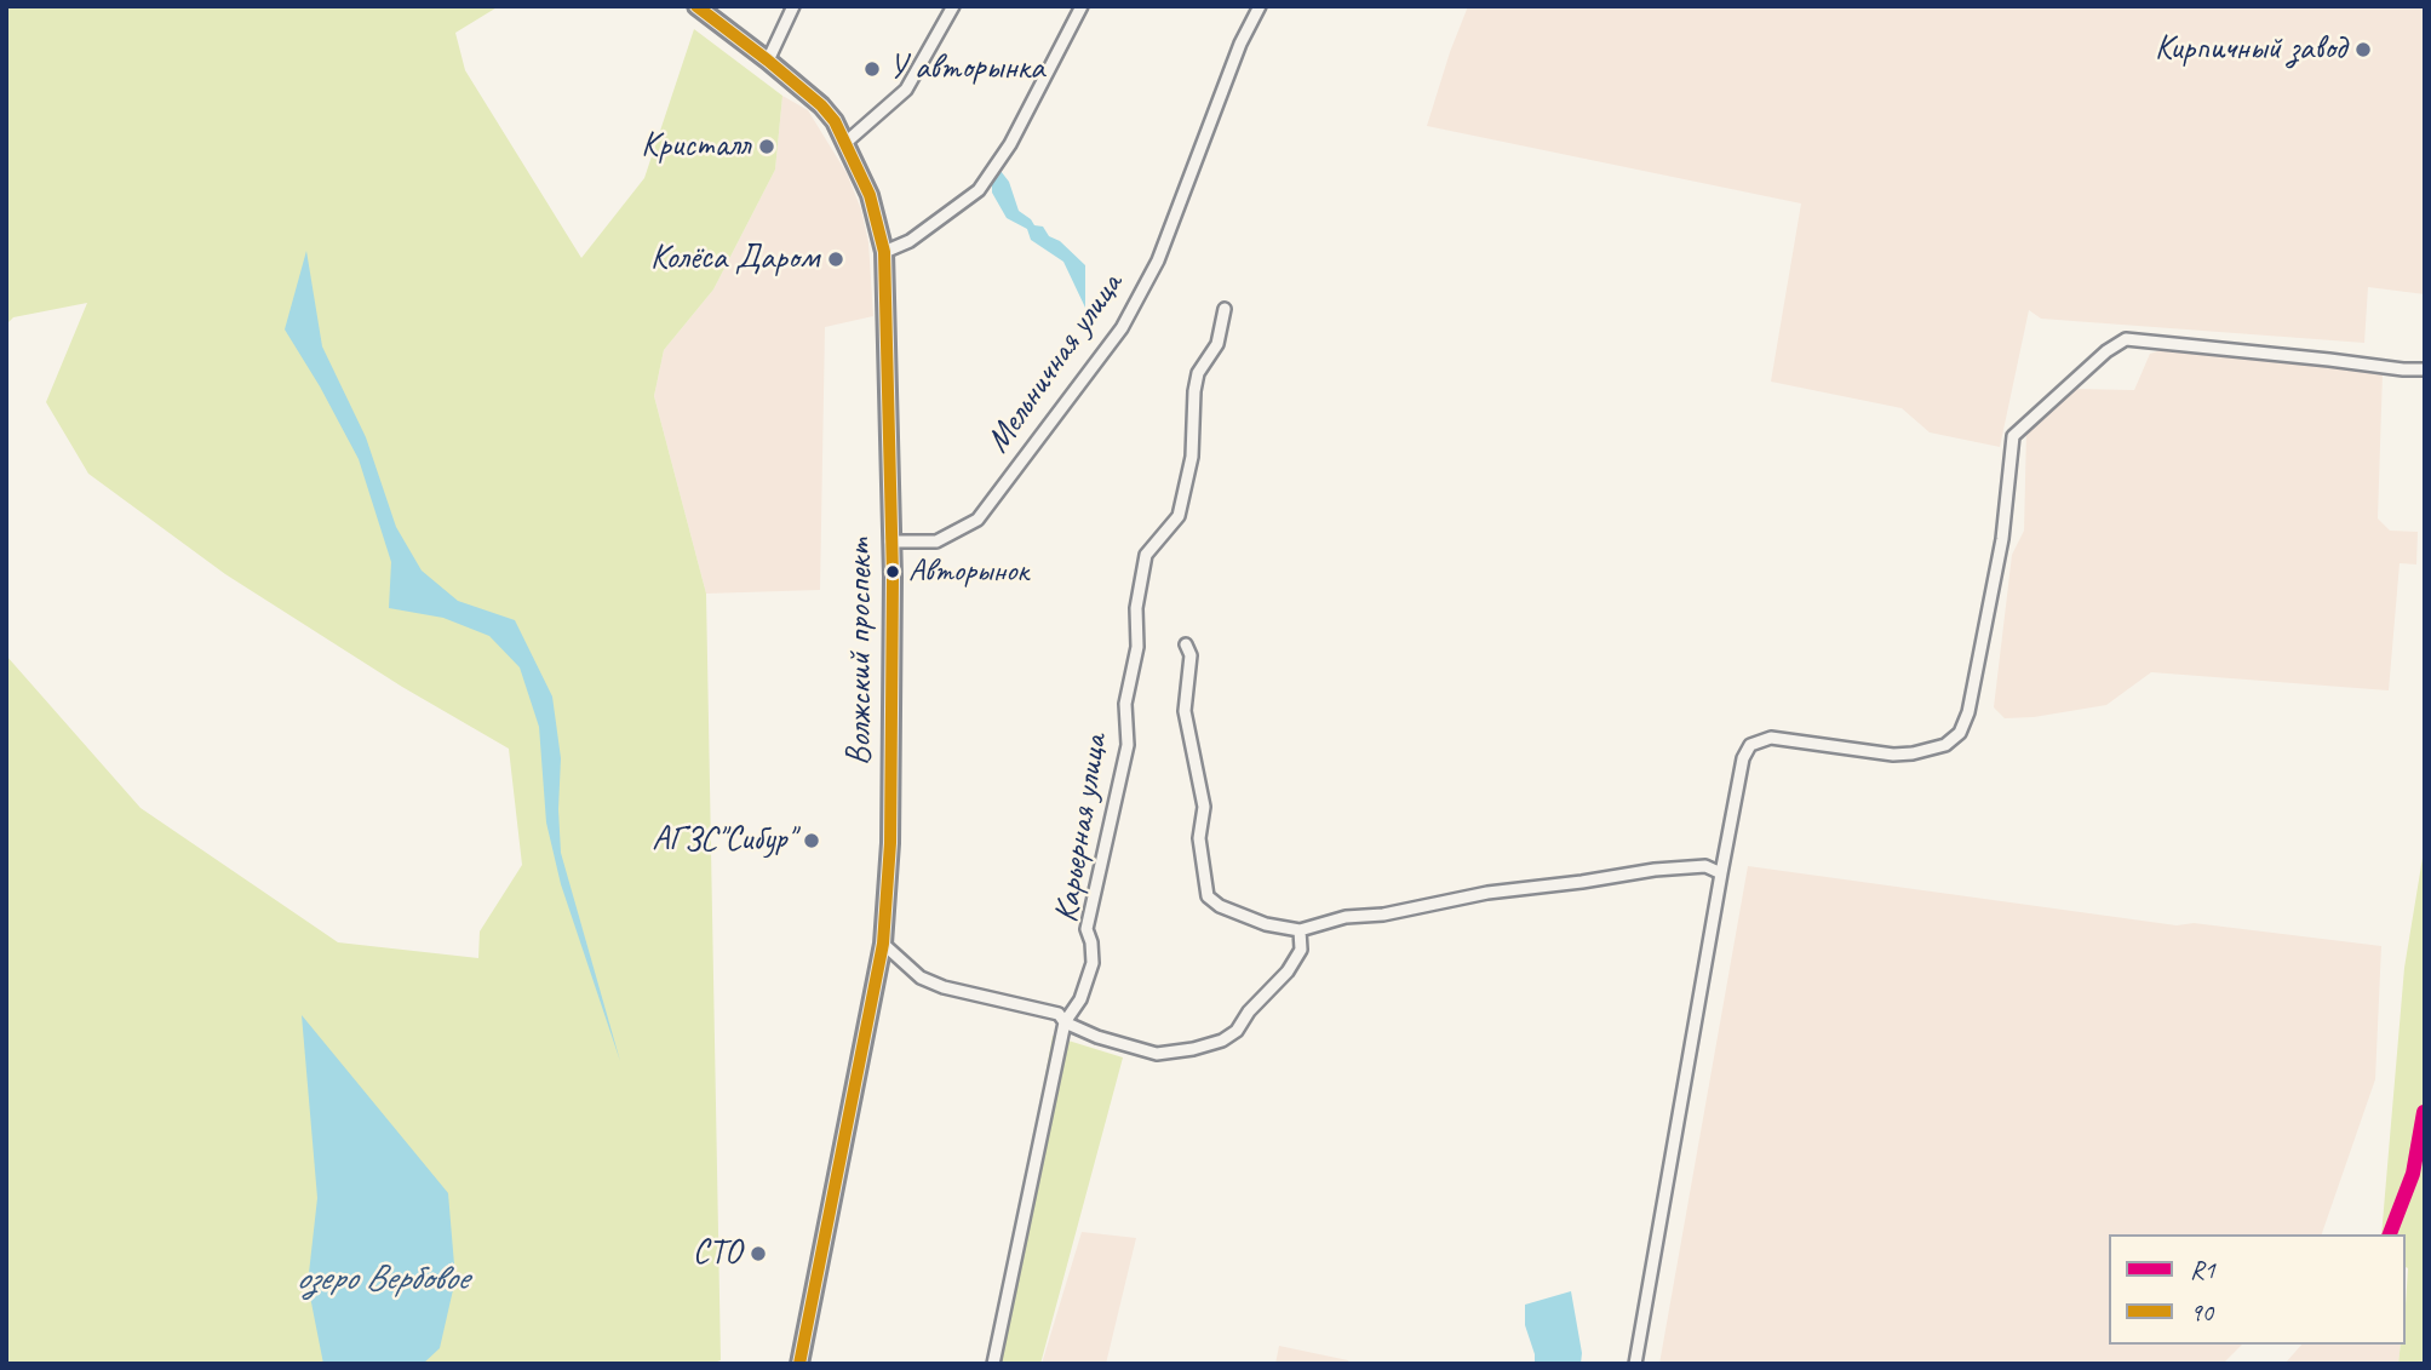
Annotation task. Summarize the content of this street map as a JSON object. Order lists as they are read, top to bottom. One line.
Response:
{"streets":{"main road":["Волжский проспект"],"street":["Мельничная улица","Карьерная улица"]},"crossings":[["Мельничная улица","Волжский проспект"]],"water":["озеро Вербовое"],"places":["Кирпичный завод","У авторынка","Кристалл","Колёса Даром","Авторынок","АГЗС\"Сибур\"","СТО"],"lines":["transit line 90","transit line R1"],"legend":["R1","90"]}
